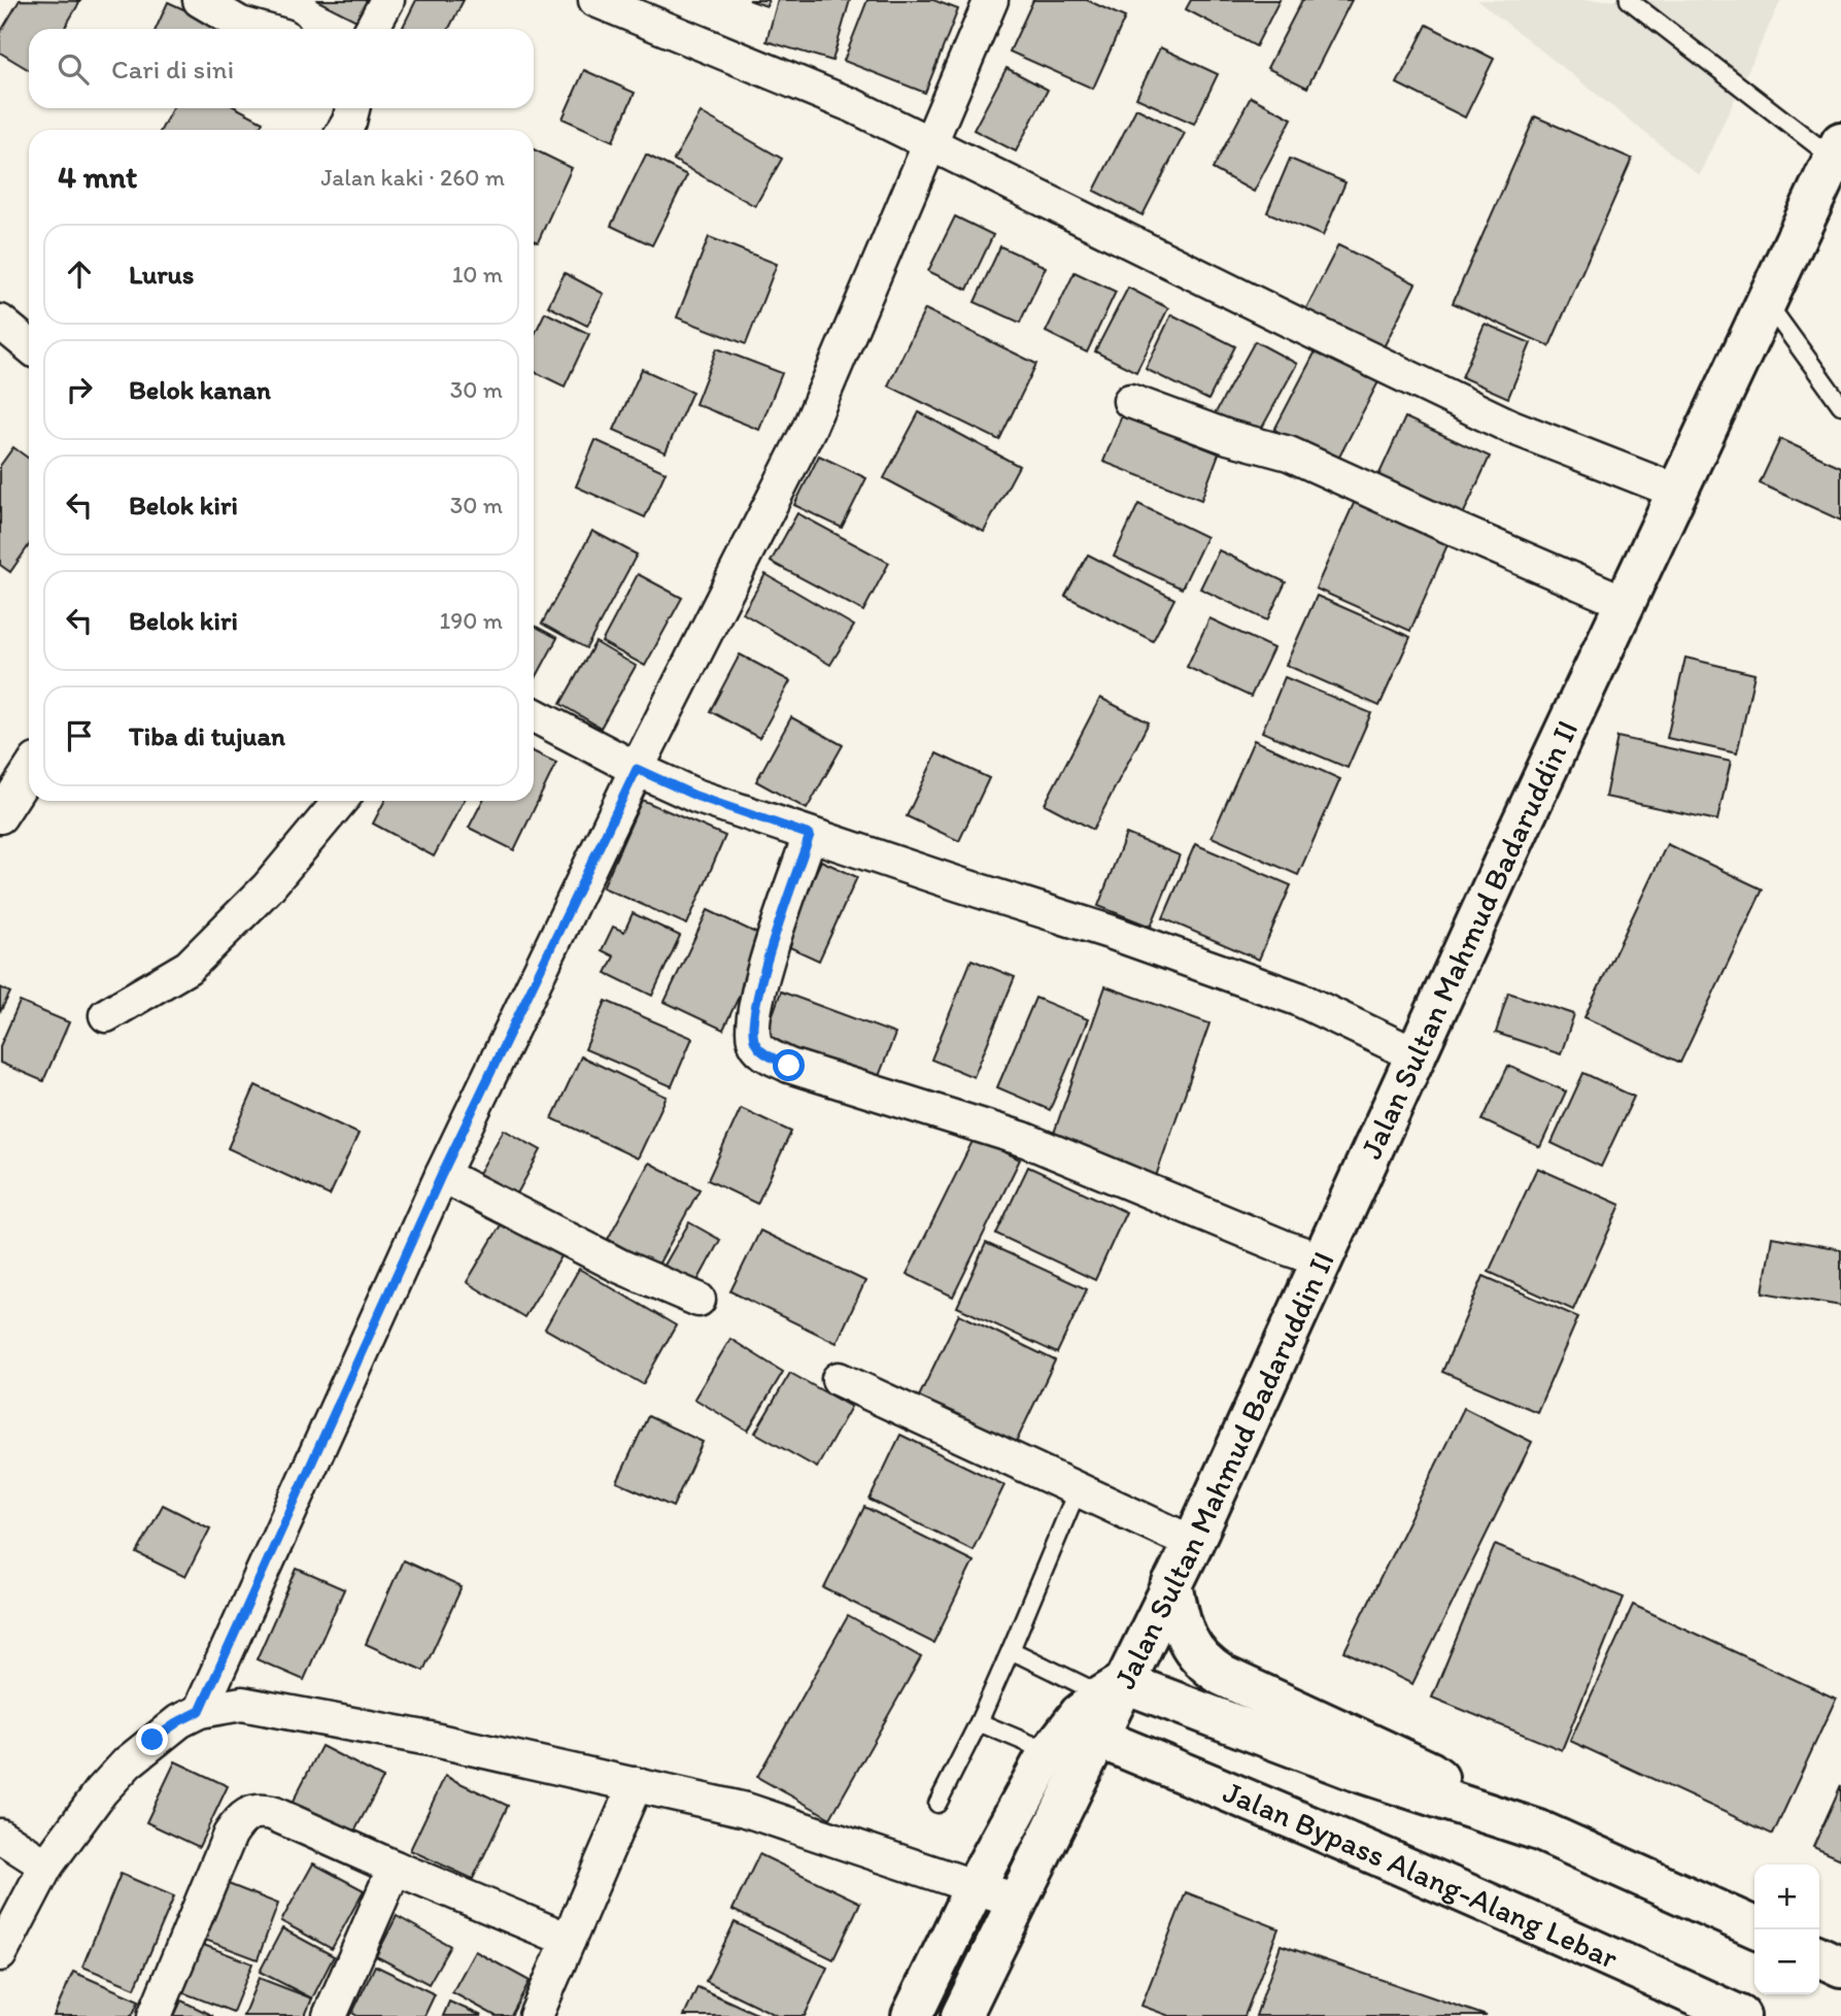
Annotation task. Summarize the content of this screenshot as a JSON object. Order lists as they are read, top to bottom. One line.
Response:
{"streets":{"highway":["Jalan Sultan Mahmud Badaruddin II","Jalan Bypass Alang-Alang Lebar"]},"crossings":[["Jalan Sultan Mahmud Badaruddin II","Jalan Bypass Alang-Alang Lebar"]],"page":{"search":"Cari di sini","heading":["4 mnt","Jalan kaki · 260 m"],"list":[["Lurus","10 m"],["Belok kanan","30 m"],["Belok kiri","30 m"],["Belok kiri","190 m"],"Tiba di tujuan"],"map_buttons":["+","−"]}}
